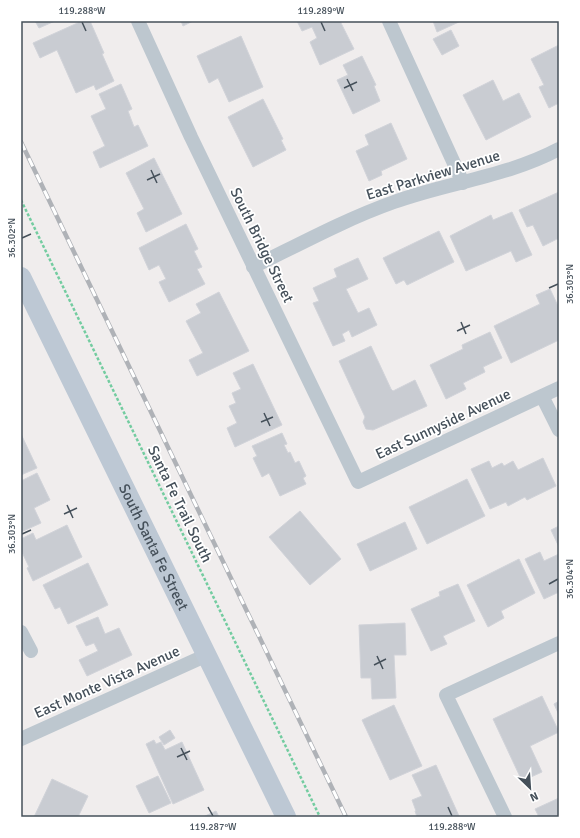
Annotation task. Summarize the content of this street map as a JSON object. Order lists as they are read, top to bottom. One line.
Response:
{"streets":{"street":["East Parkview Avenue","South Bridge Street","East Sunnyside Avenue","South Santa Fe Street","East Monte Vista Avenue"],"path":["Santa Fe Trail South"]},"crossings":[["East Parkview Avenue","South Bridge Street"],["South Bridge Street","East Sunnyside Avenue"],["South Santa Fe Street","East Monte Vista Avenue"]],"north":"bottom right","coordinates":["119.288°W","119.289°W","36.302°N","36.303°N","36.304°N","119.287°W"]}
